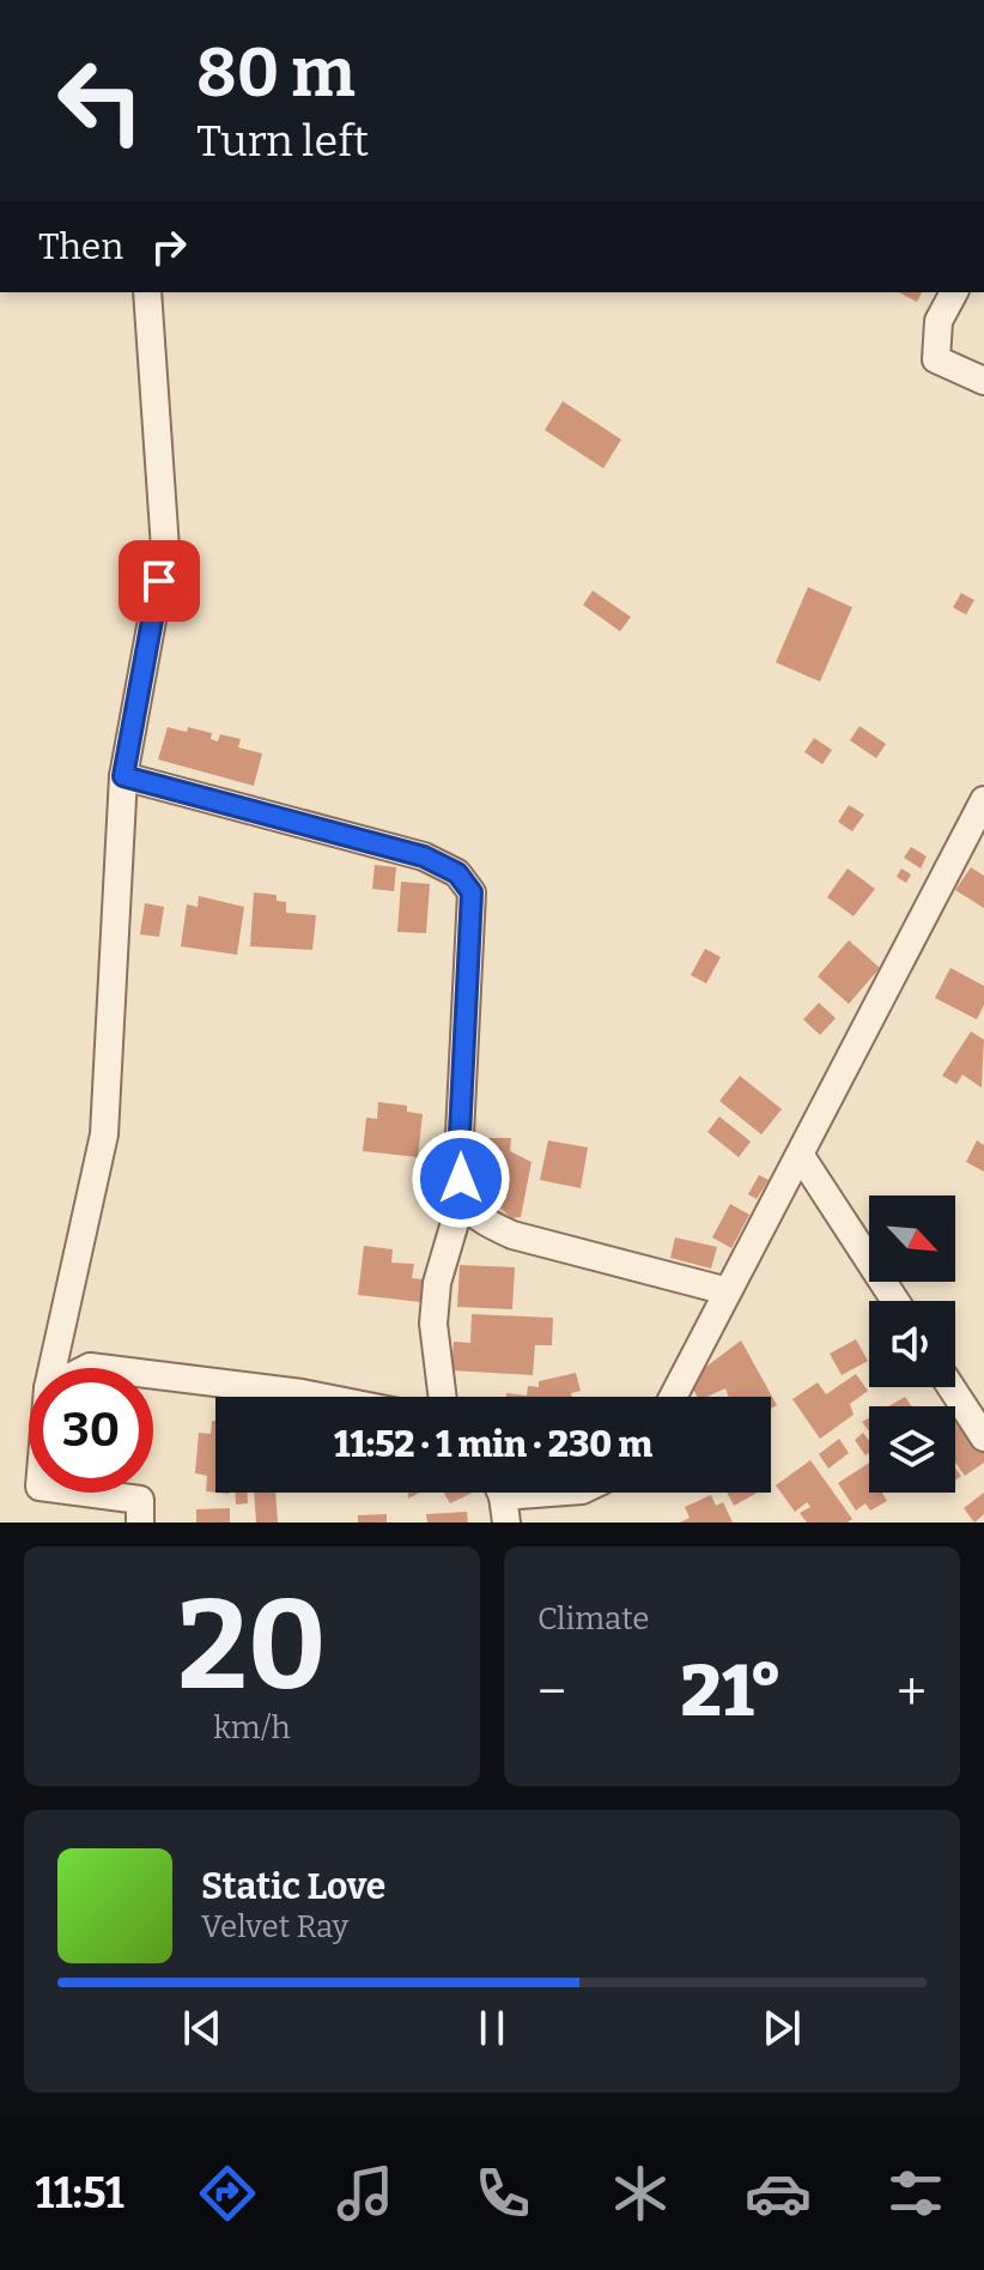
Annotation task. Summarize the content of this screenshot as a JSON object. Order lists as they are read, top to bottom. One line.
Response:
{"north":"bottom right","page":{"turn":["80 m","Turn left"],"then":"Then","limit":"30","trip":"11:52 · 1 min · 230 m","tile":[["20","km/h"],"Climate"],"heat":["−","21°","+"],"song":["Static Love","Velvet Ray"],"tabs":"11:51"}}
